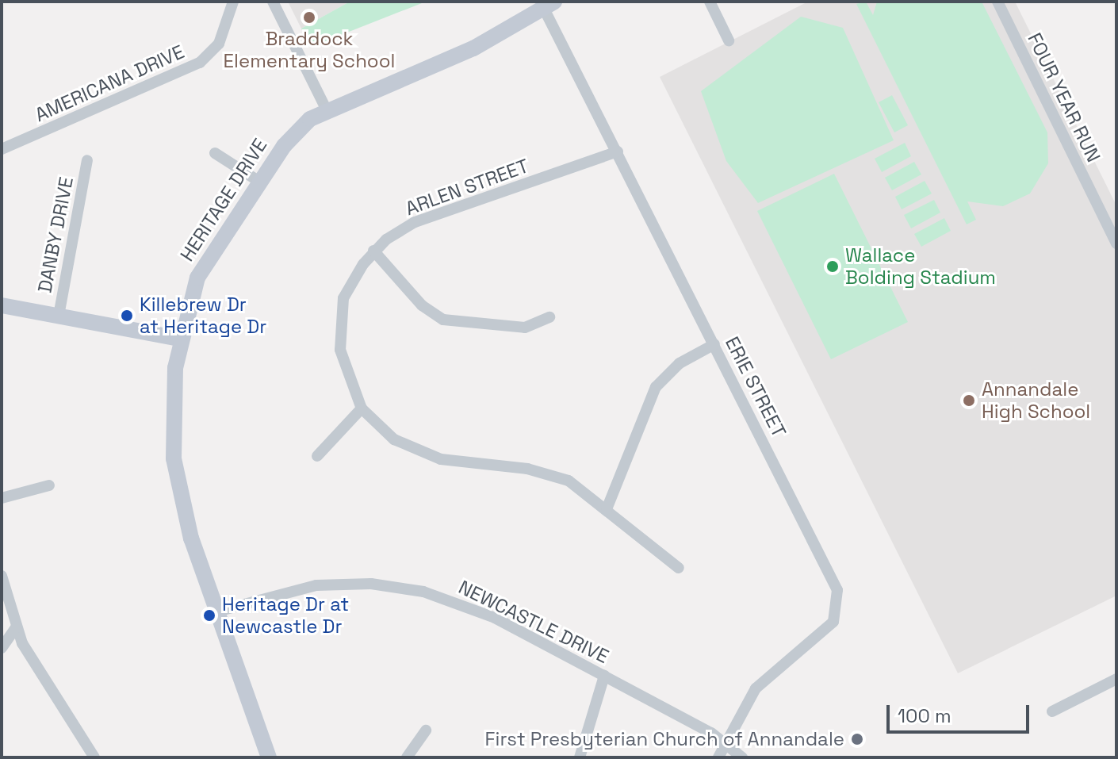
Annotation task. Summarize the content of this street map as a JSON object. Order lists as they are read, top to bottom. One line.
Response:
{"streets":{"street":["AMERICANA DRIVE","FOUR YEAR RUN","ARLEN STREET","HERITAGE DRIVE","DANBY DRIVE","ERIE STREET","NEWCASTLE DRIVE"]},"crossings":[["ARLEN STREET","ERIE STREET"],["HERITAGE DRIVE","ERIE STREET"],["HERITAGE DRIVE","NEWCASTLE DRIVE"],["ERIE STREET","NEWCASTLE DRIVE"]],"places":["Braddock Elementary School","Wallace Bolding Stadium","Killebrew Dr at Heritage Dr","Annandale High School","Heritage Dr at Newcastle Dr","First Presbyterian Church of Annandale"],"scale_bar":"100 m"}
